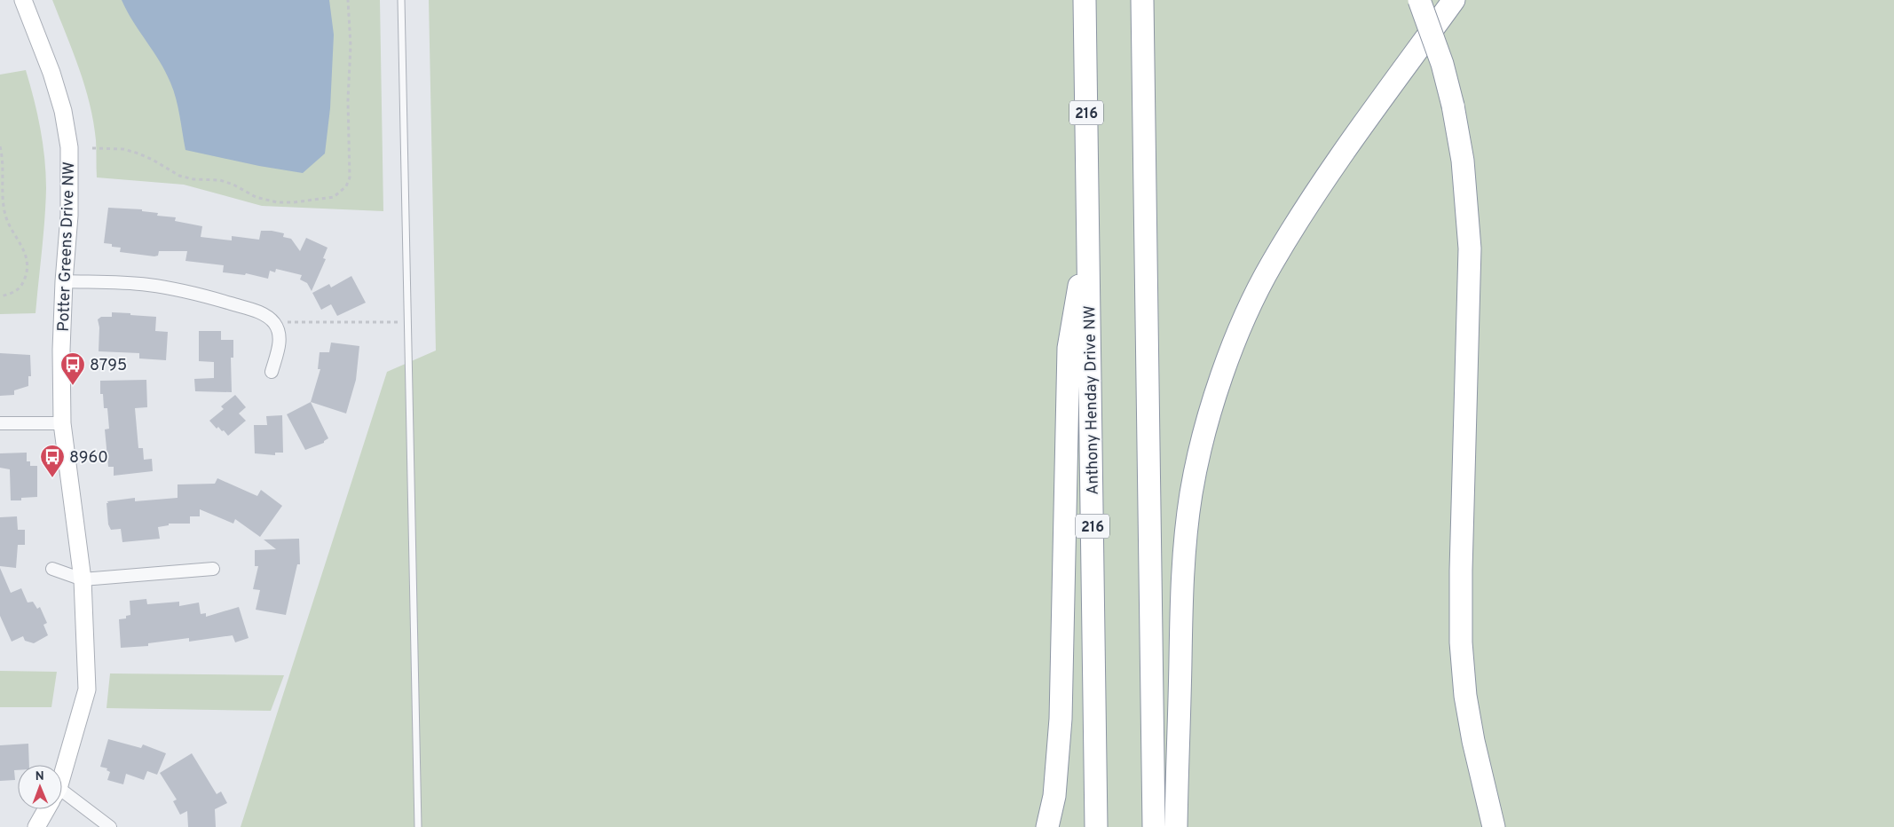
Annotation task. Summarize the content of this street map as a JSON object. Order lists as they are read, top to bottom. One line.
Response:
{"streets":{"highway":["216","Anthony Henday Drive NW"],"street":["Potter Greens Drive NW"]},"places":{"bus stop":["8795","8960"]},"north":"top"}
